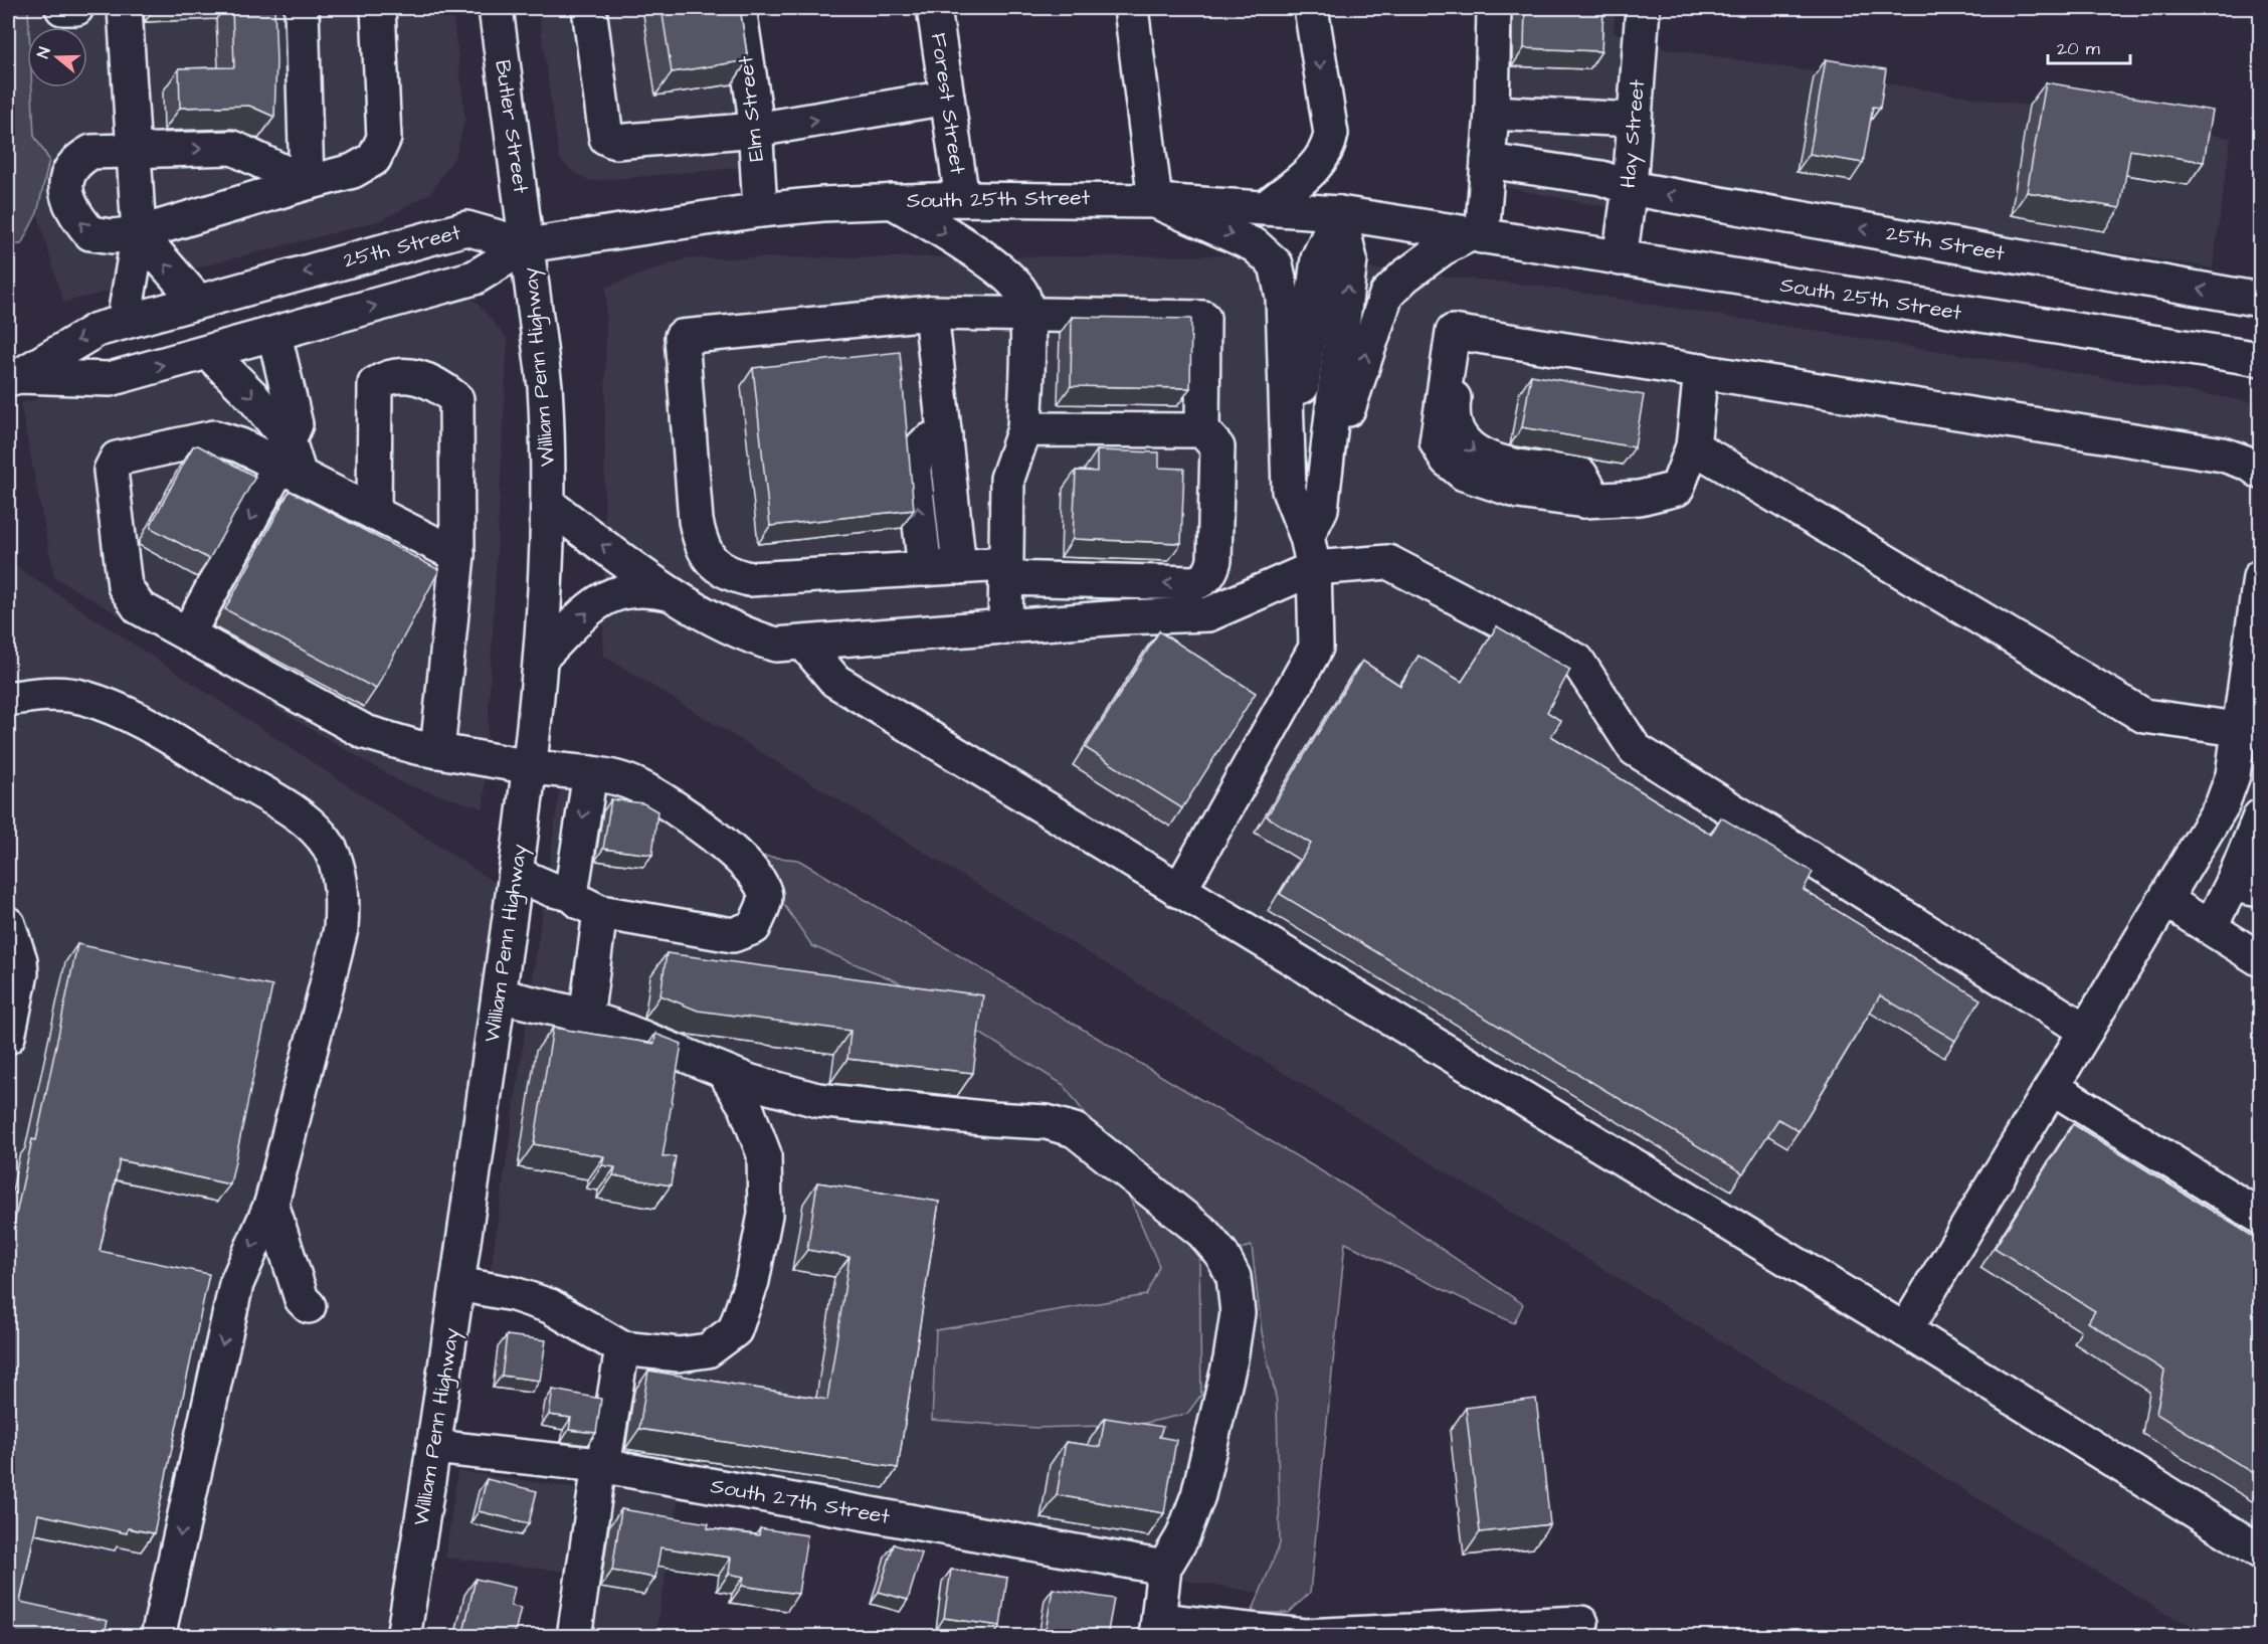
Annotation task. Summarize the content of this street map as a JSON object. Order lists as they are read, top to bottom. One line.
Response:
{"streets":{"main road":["Forest Street","Elm Street","Butler Street","Hay Street","South 25th Street","25th Street","William Penn Highway","South 27th Street"]},"crossings":[["Forest Street","South 25th Street"],["Elm Street","South 25th Street"],["Butler Street","South 25th Street"],["Butler Street","25th Street"],["Butler Street","William Penn Highway"],["Hay Street","South 25th Street"],["Hay Street","25th Street"],["South 25th Street","25th Street"],["South 25th Street","William Penn Highway"],["25th Street","William Penn Highway"],["William Penn Highway","South 27th Street"]],"scale_bar":"20 m","north":"left"}
